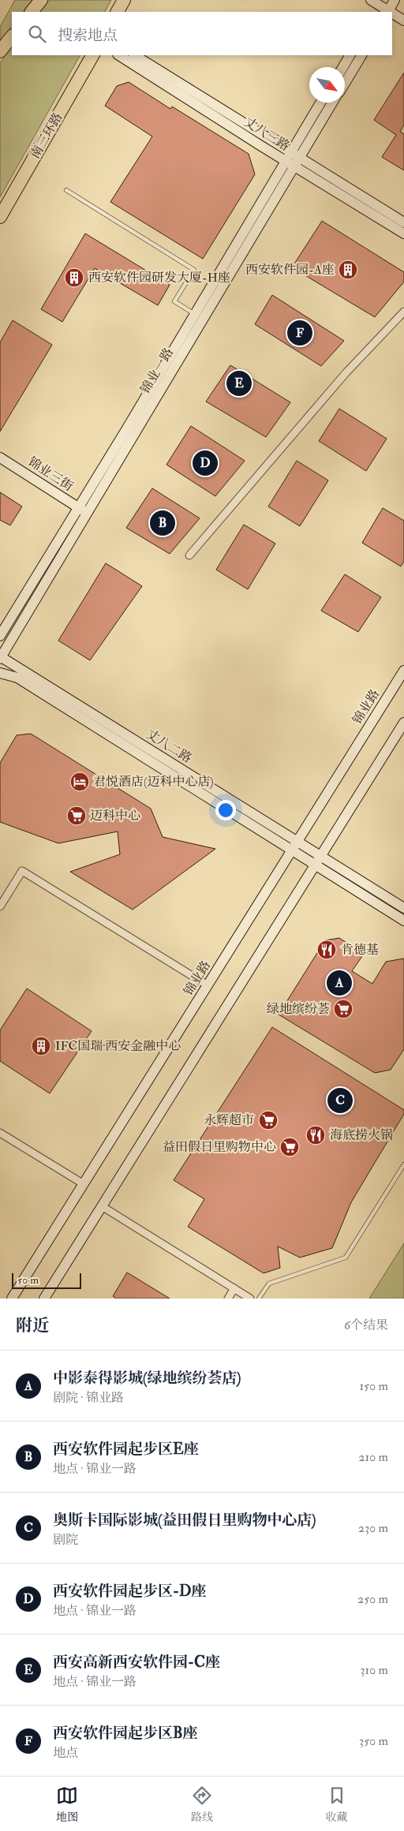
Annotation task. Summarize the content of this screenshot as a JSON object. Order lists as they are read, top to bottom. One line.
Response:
{"streets":{"highway":["南三环路"],"street":["丈八三路","锦业一路","锦业三街","锦业路","丈八二路"]},"crossings":[["丈八三路","锦业一路"],["锦业一路","锦业三街"],["锦业一路","丈八二路"],["锦业路","丈八二路"]],"places":{"building":["西安软件园-A座","西安软件园研发大厦-H座","IFC国瑞·西安金融中心"],"hotel":["君悦酒店(迈科中心店)"],"supermarket":["迈科中心","绿地缤纷荟","永辉超市","益田假日里购物中心"],"restaurant":["肯德基","海底捞火锅"]},"scale_bar":"50 m","north":"bottom right","page":{"search":"搜索地点","pins":["F","E","D","B","A","C"],"scale":"50 m","heading":["附近","6个结果"],"list":[{"mark":"A","name":"中影泰得影城(绿地缤纷荟店)","note":"剧院 · 锦业路","value":"150 m"},{"mark":"B","name":"西安软件园起步区E座","note":"地点 · 锦业一路","value":"210 m"},{"mark":"C","name":"奥斯卡国际影城(益田假日里购物中心店)","note":"剧院","value":"230 m"},{"mark":"D","name":"西安软件园起步区-D座","note":"地点 · 锦业一路","value":"250 m"},{"mark":"E","name":"西安高新西安软件园-C座","note":"地点 · 锦业一路","value":"310 m"},{"mark":"F","name":"西安软件园起步区B座","note":"地点","value":"350 m"}],"nav":["地图","路线","收藏"]}}
